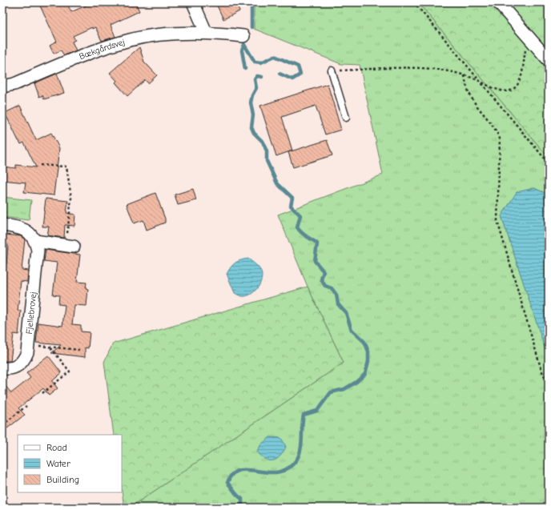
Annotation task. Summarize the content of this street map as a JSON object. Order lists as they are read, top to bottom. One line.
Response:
{"streets":{"street":["Bækgårdsvej","Fjellebrovej"]},"legend":["Road","Water","Building"]}
